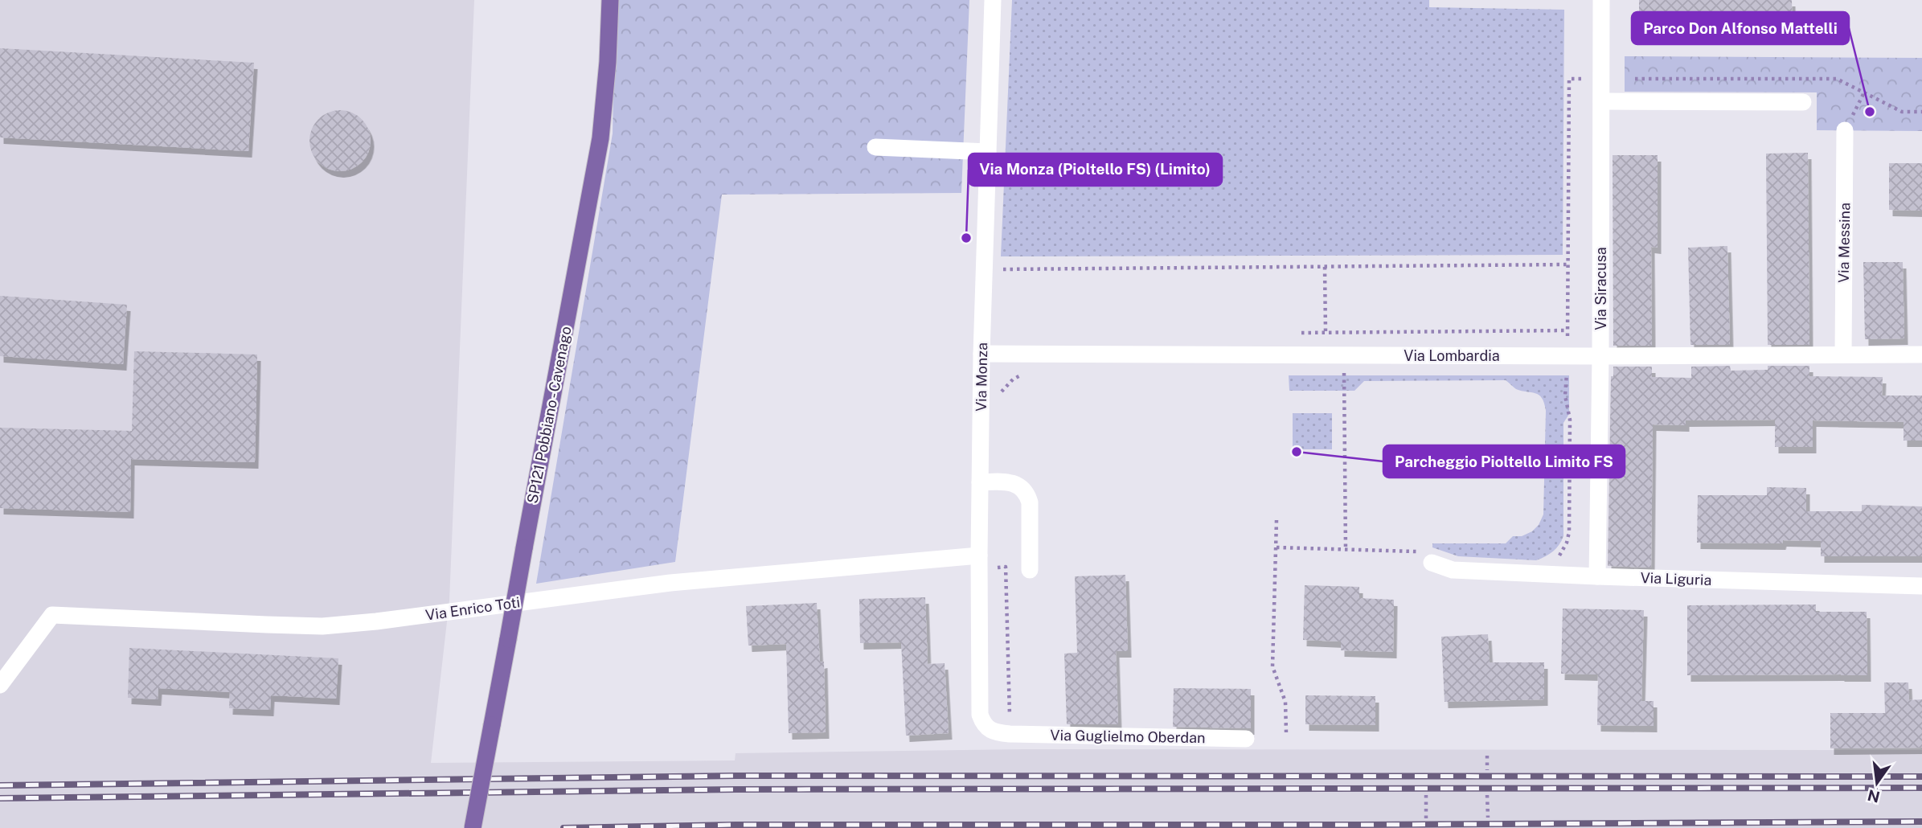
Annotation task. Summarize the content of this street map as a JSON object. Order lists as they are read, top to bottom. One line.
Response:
{"streets":{"main road":["SP121 Pobbiano - Cavenago"],"street":["Via Messina","Via Siracusa","Via Lombardia","Via Monza","Via Liguria","Via Enrico Toti","Via Guglielmo Oberdan"]},"crossings":[["Via Messina","Via Lombardia"],["Via Siracusa","Via Lombardia"],["Via Siracusa","Via Liguria"],["Via Lombardia","Via Monza"],["Via Monza","Via Enrico Toti"],["Via Monza","Via Guglielmo Oberdan"]],"places":["Parco Don Alfonso Mattelli","Via Monza (Pioltello FS) (Limito)","Parcheggio Pioltello Limito FS"],"north":"bottom"}
